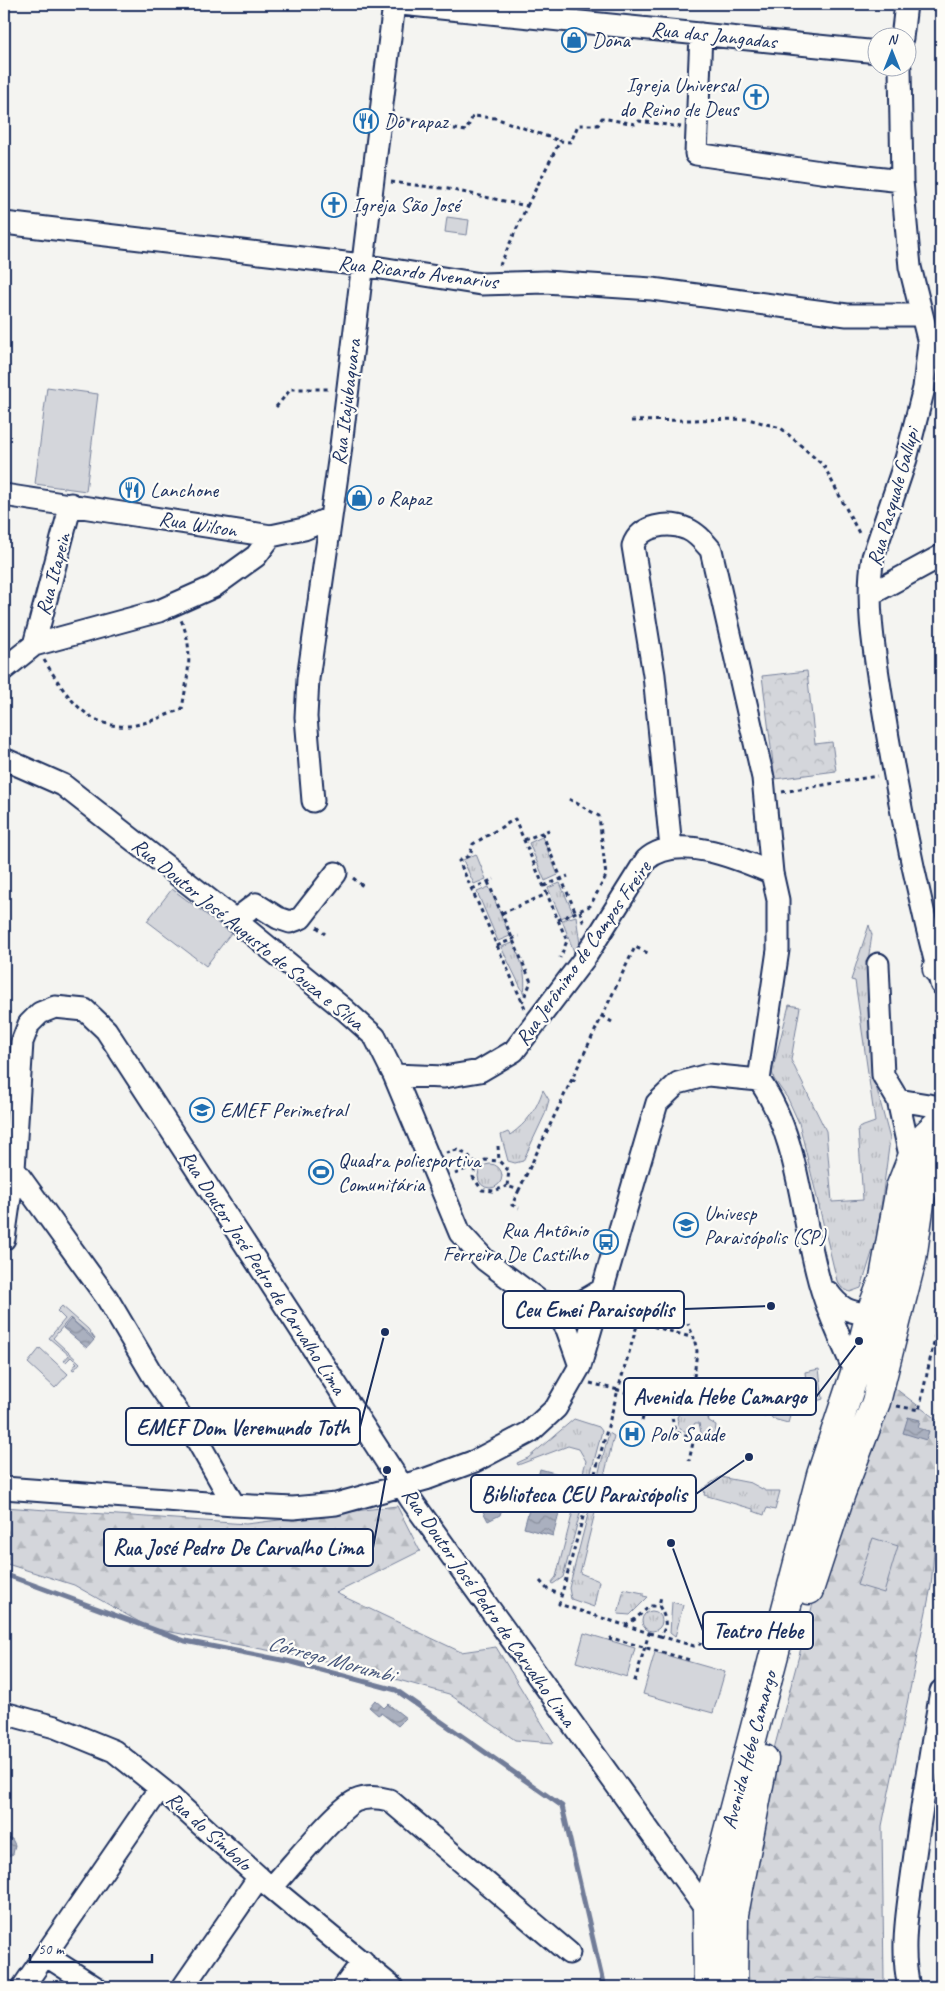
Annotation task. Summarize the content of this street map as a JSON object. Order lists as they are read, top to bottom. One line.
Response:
{"streets":{"main road":["Avenida Hebe Camargo"],"street":["Rua das Jangadas","Rua Ricardo Avenarius","Rua Itajubaquara","Rua Pasquale Gallupi","Rua Wilson","Rua Itapein","Rua Doutor José Augusto de Souza e Silva","Rua Jerônimo de Campos Freire","Rua Doutor José Pedro de Carvalho Lima","Rua do Símbolo"]},"crossings":[["Rua Ricardo Avenarius","Rua Itajubaquara"],["Rua Ricardo Avenarius","Rua Pasquale Gallupi"],["Rua Itajubaquara","Rua Wilson"],["Rua Wilson","Rua Itapein"],["Rua Doutor José Augusto de Souza e Silva","Rua Jerônimo de Campos Freire"],["Rua Doutor José Pedro de Carvalho Lima","Avenida Hebe Camargo"]],"water":["Córrego Morumbi"],"places":{"shop":["Dona","o Rapaz"],"church":["Igreja Universal do Reino de Deus","Igreja São José"],"restaurant":["Do rapaz","Lanchone"],"school or university":["EMEF Perimetral","Univesp Paraisópolis (SP)"],"sports":["Quadra poliesportiva Comunitária"],"bus stop":["Rua Antônio Ferreira De Castilho"],"other":["Ceu Emei Paraisopólis","EMEF Dom Veremundo Toth","Avenida Hebe Camargo","Biblioteca CEU Paraisópolis","Rua José Pedro De Carvalho Lima","Teatro Hebe"],"hospital":["Polo Saúde"]},"scale_bar":"50 m","north":"top"}
